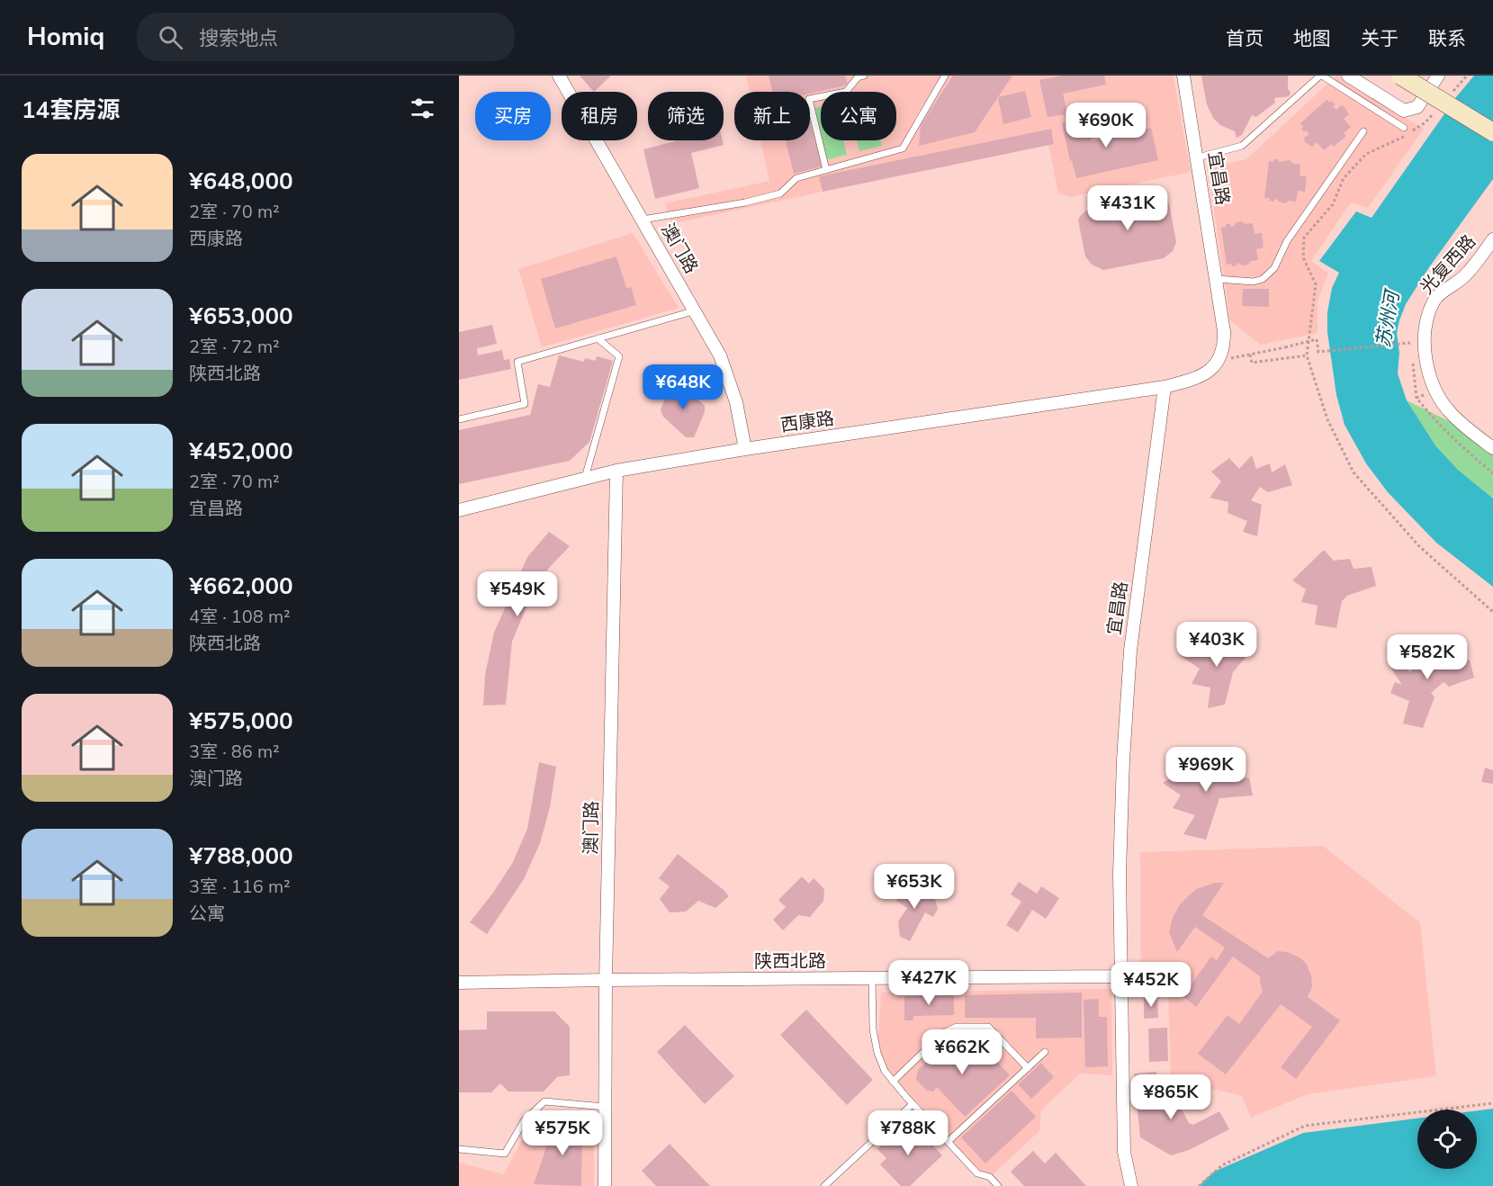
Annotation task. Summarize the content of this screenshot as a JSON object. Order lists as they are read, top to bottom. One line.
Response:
{"streets":{"street":["宜昌路","澳门路","光复西路","西康路","陕西北路"]},"crossings":[["宜昌路","西康路"],["宜昌路","陕西北路"],["澳门路","西康路"],["澳门路","陕西北路"]],"water":["苏州河"],"page":{"header":"Homiq","search":"搜索地点","nav":["首页","地图","关于","联系"],"heading":"14套房源","chip":["买房","租房","筛选","新上","公寓"],"price":["¥690K","¥431K","¥648K","¥549K","¥403K","¥582K","¥969K","¥653K","¥427K","¥452K","¥662K","¥865K","¥575K","¥788K"],"list":[{"name":"¥648,000","note":"2室 · 70 m² · 西康路"},{"name":"¥653,000","note":"2室 · 72 m² · 陕西北路"},{"name":"¥452,000","note":"2室 · 70 m² · 宜昌路"},{"name":"¥662,000","note":"4室 · 108 m² · 陕西北路"},{"name":"¥575,000","note":"3室 · 86 m² · 澳门路"},{"name":"¥788,000","note":"3室 · 116 m² · 公寓"}]}}
